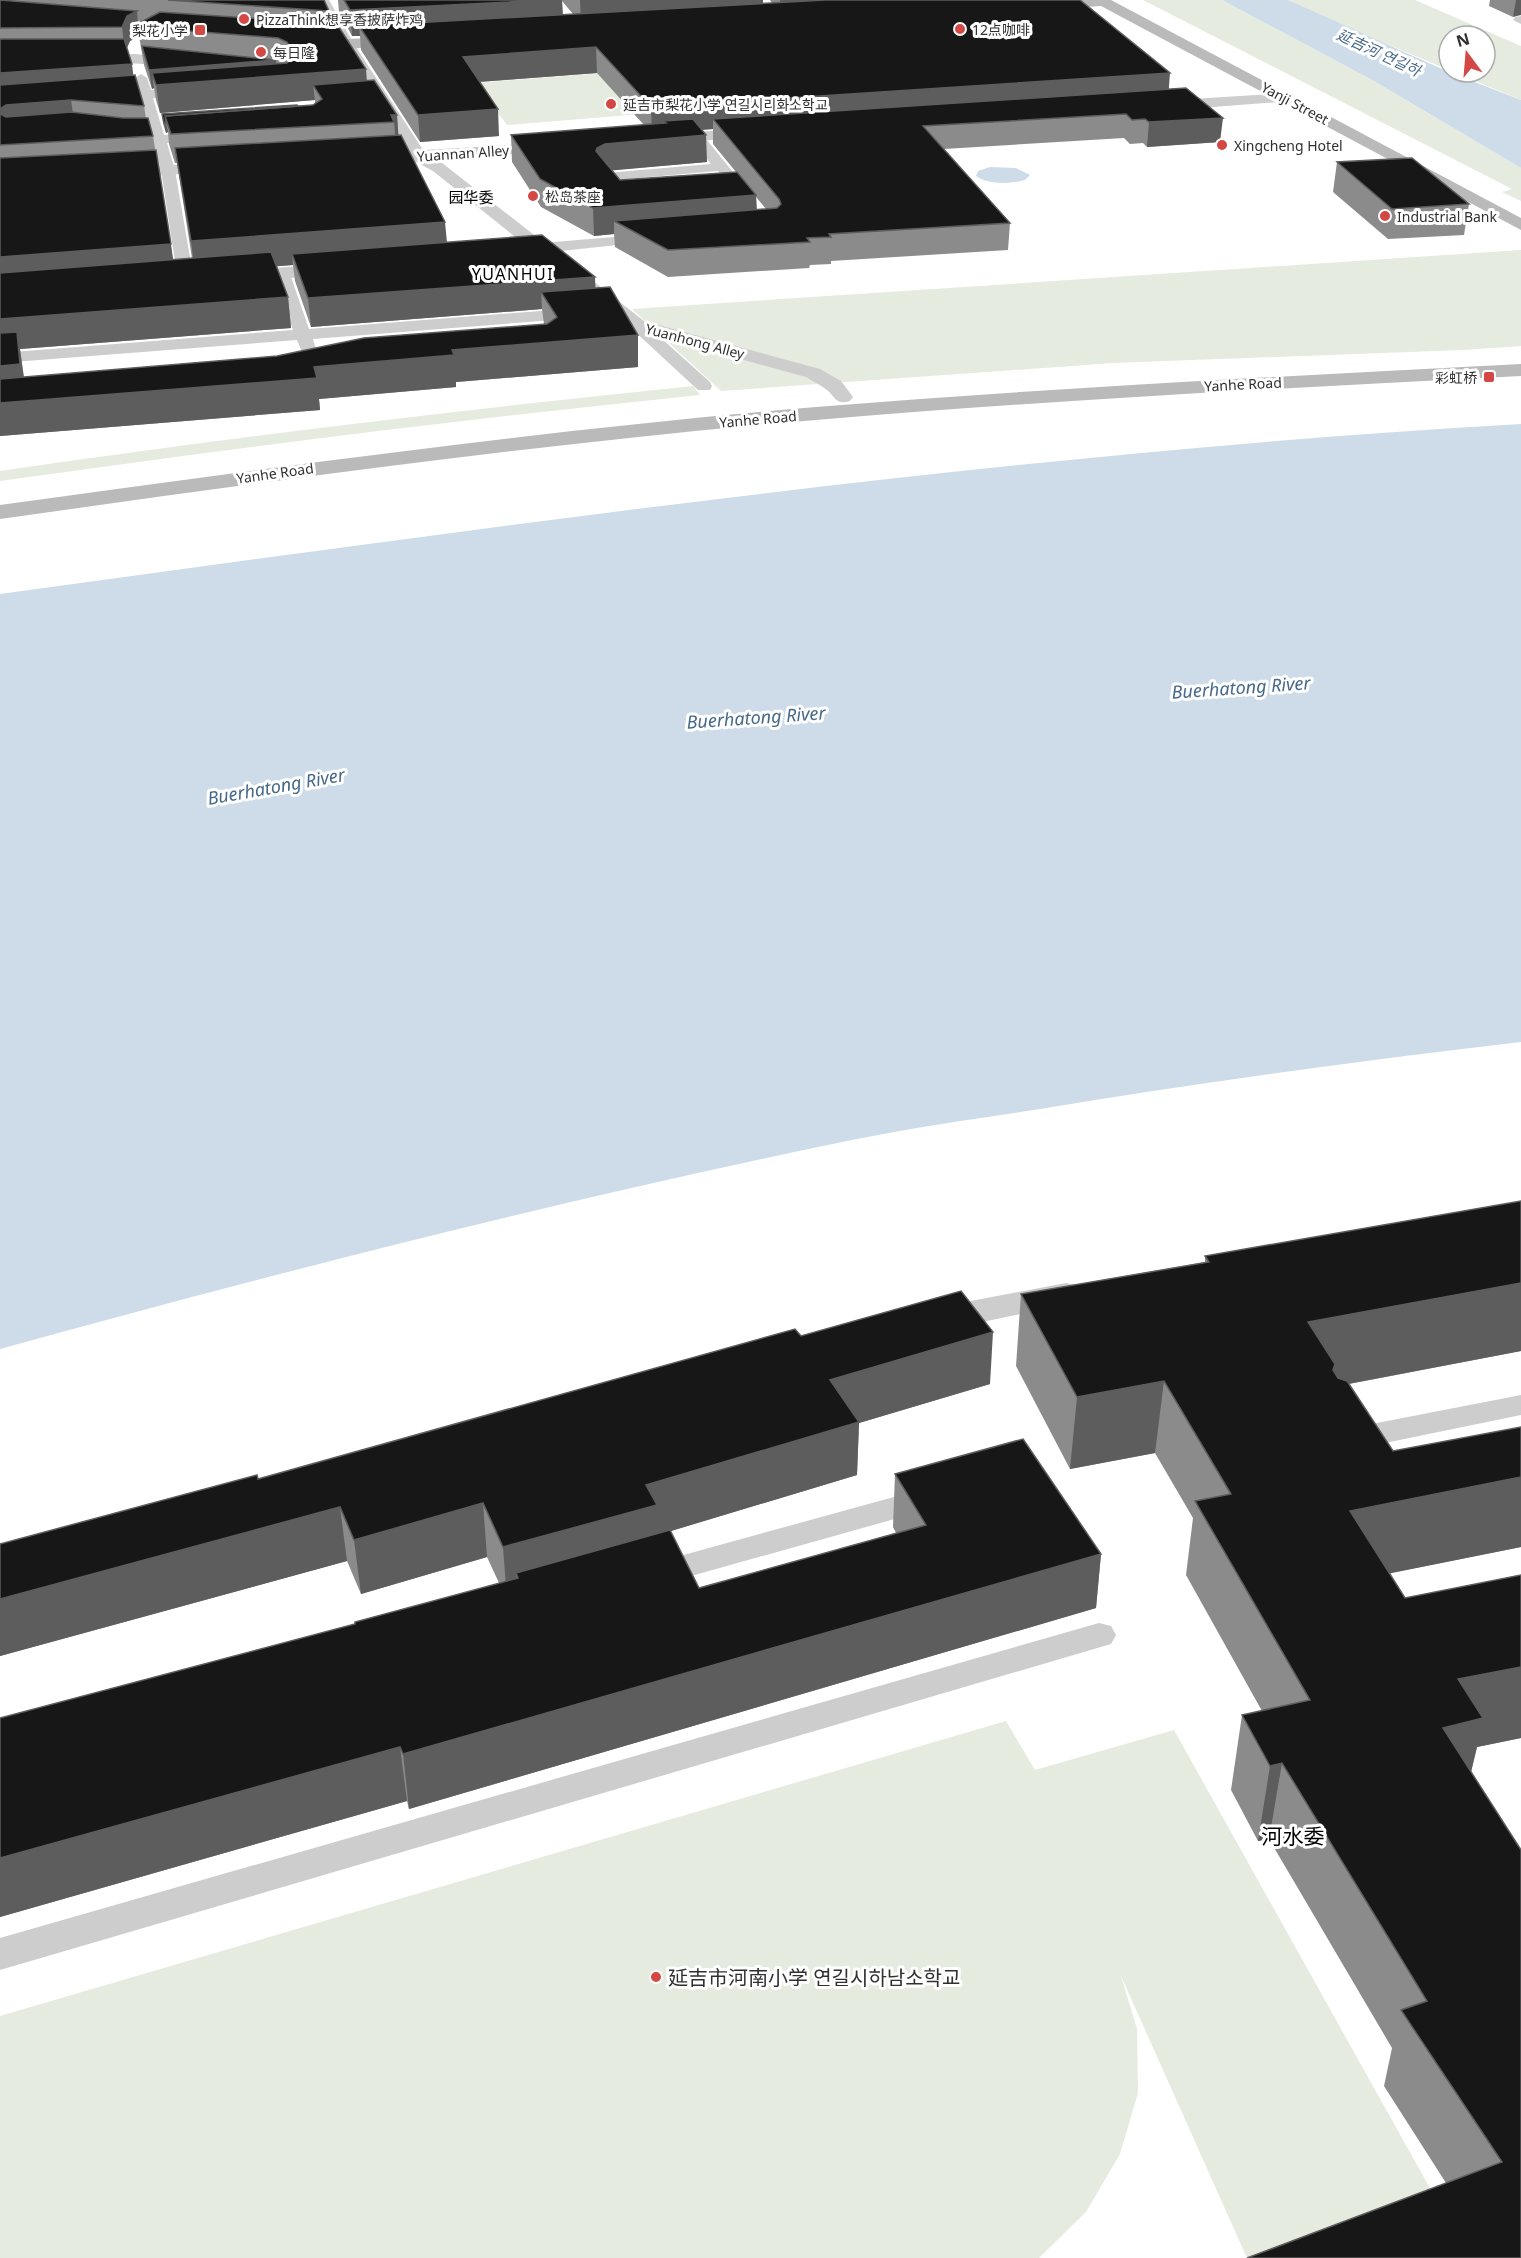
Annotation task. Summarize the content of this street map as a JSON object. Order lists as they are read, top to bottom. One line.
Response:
{"streets":{"main road":["Yanji Street","Yanhe Road"],"street":["Yuannan Alley","Yuanhong Alley"]},"crossings":[["Yuannan Alley","Yuanhong Alley"],["Yuanhong Alley","Yanhe Road"]],"districts":["园华委","YUANHUI","河水委"],"water":["延吉河 연길하","Buerhatong River"],"places":{"other":["PizzaThink想享香披萨炸鸡","12点咖啡","每日隆","延吉市梨花小学 연길시리화소학교","Xingcheng Hotel","松岛茶座","Industrial Bank","延吉市河南小学 연길시하남소학교"],"transit":["梨花小学","彩虹桥"]},"north":"top"}
